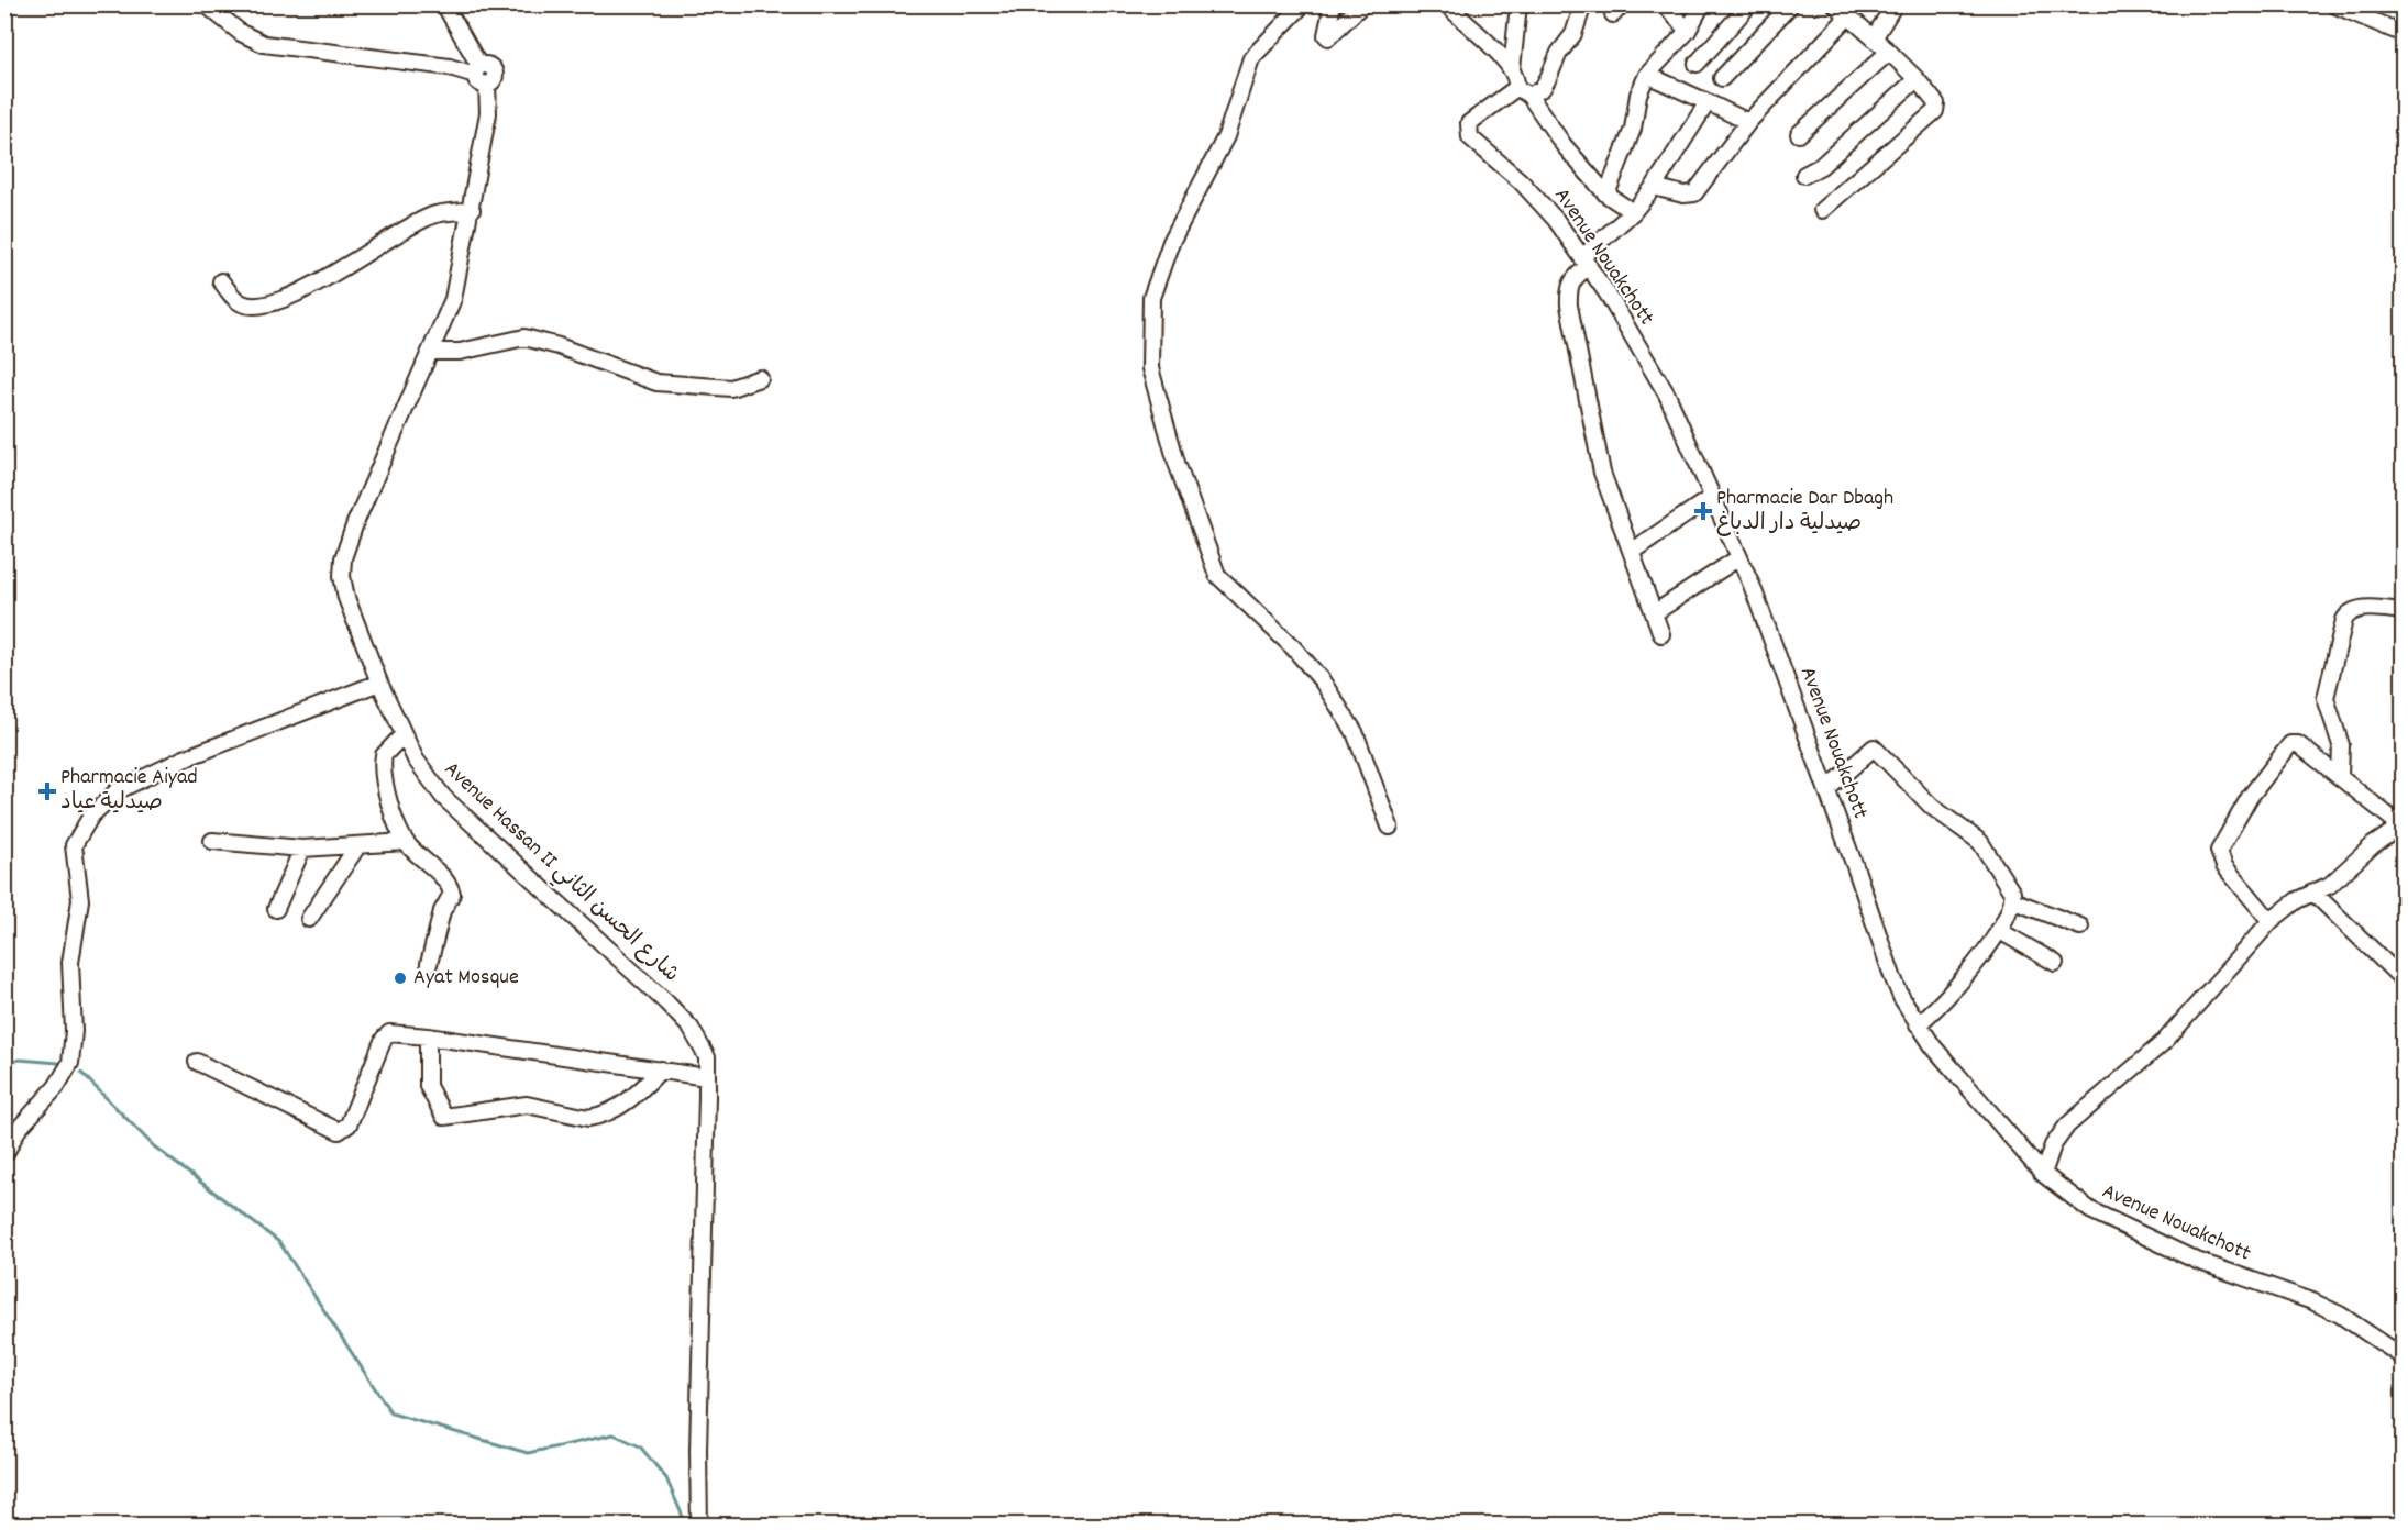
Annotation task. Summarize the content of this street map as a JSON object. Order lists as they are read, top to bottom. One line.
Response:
{"streets":{"street":["Avenue Nouakchott","Avenue Hassan II شارع الحسن الثاني"]},"places":{"health":["Pharmacie Dar Dbagh صيدلية دار الدباغ","Pharmacie Aiyad صيدلية عياد"],"other":["Ayat Mosque"]}}
